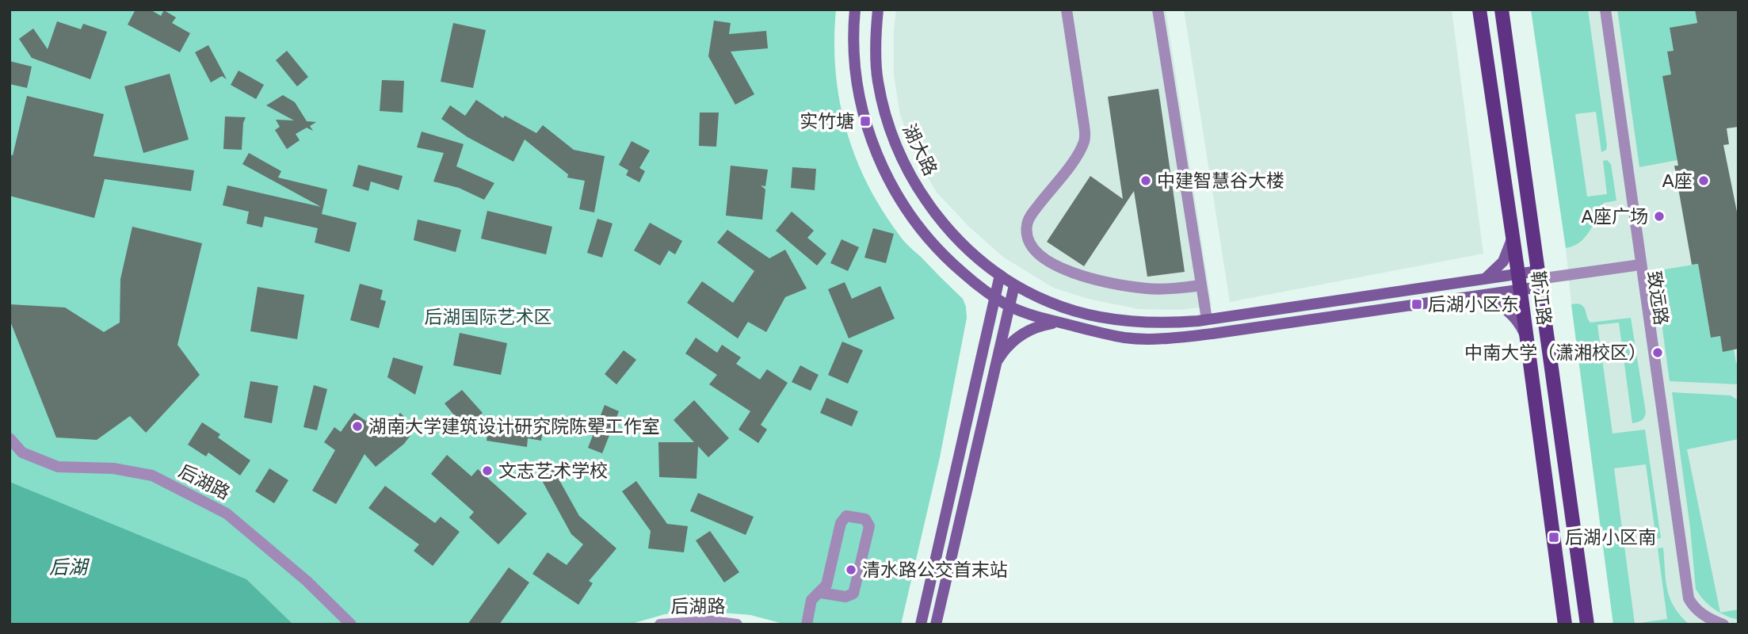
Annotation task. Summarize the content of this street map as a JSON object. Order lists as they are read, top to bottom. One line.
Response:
{"streets":{"main road":["湖大路","靳江路"],"street":["致远路","后湖路"]},"crossings":[["湖大路","靳江路"]],"water":["后湖"],"parks":["后湖国际艺术区"],"places":{"transit":["实竹塘","后湖小区东","后湖小区南"],"other":["中建智慧谷大楼","A座","A座广场","中南大学（潇湘校区）","湖南大学建筑设计研究院陈翚工作室","文志艺术学校","清水路公交首末站"]}}
